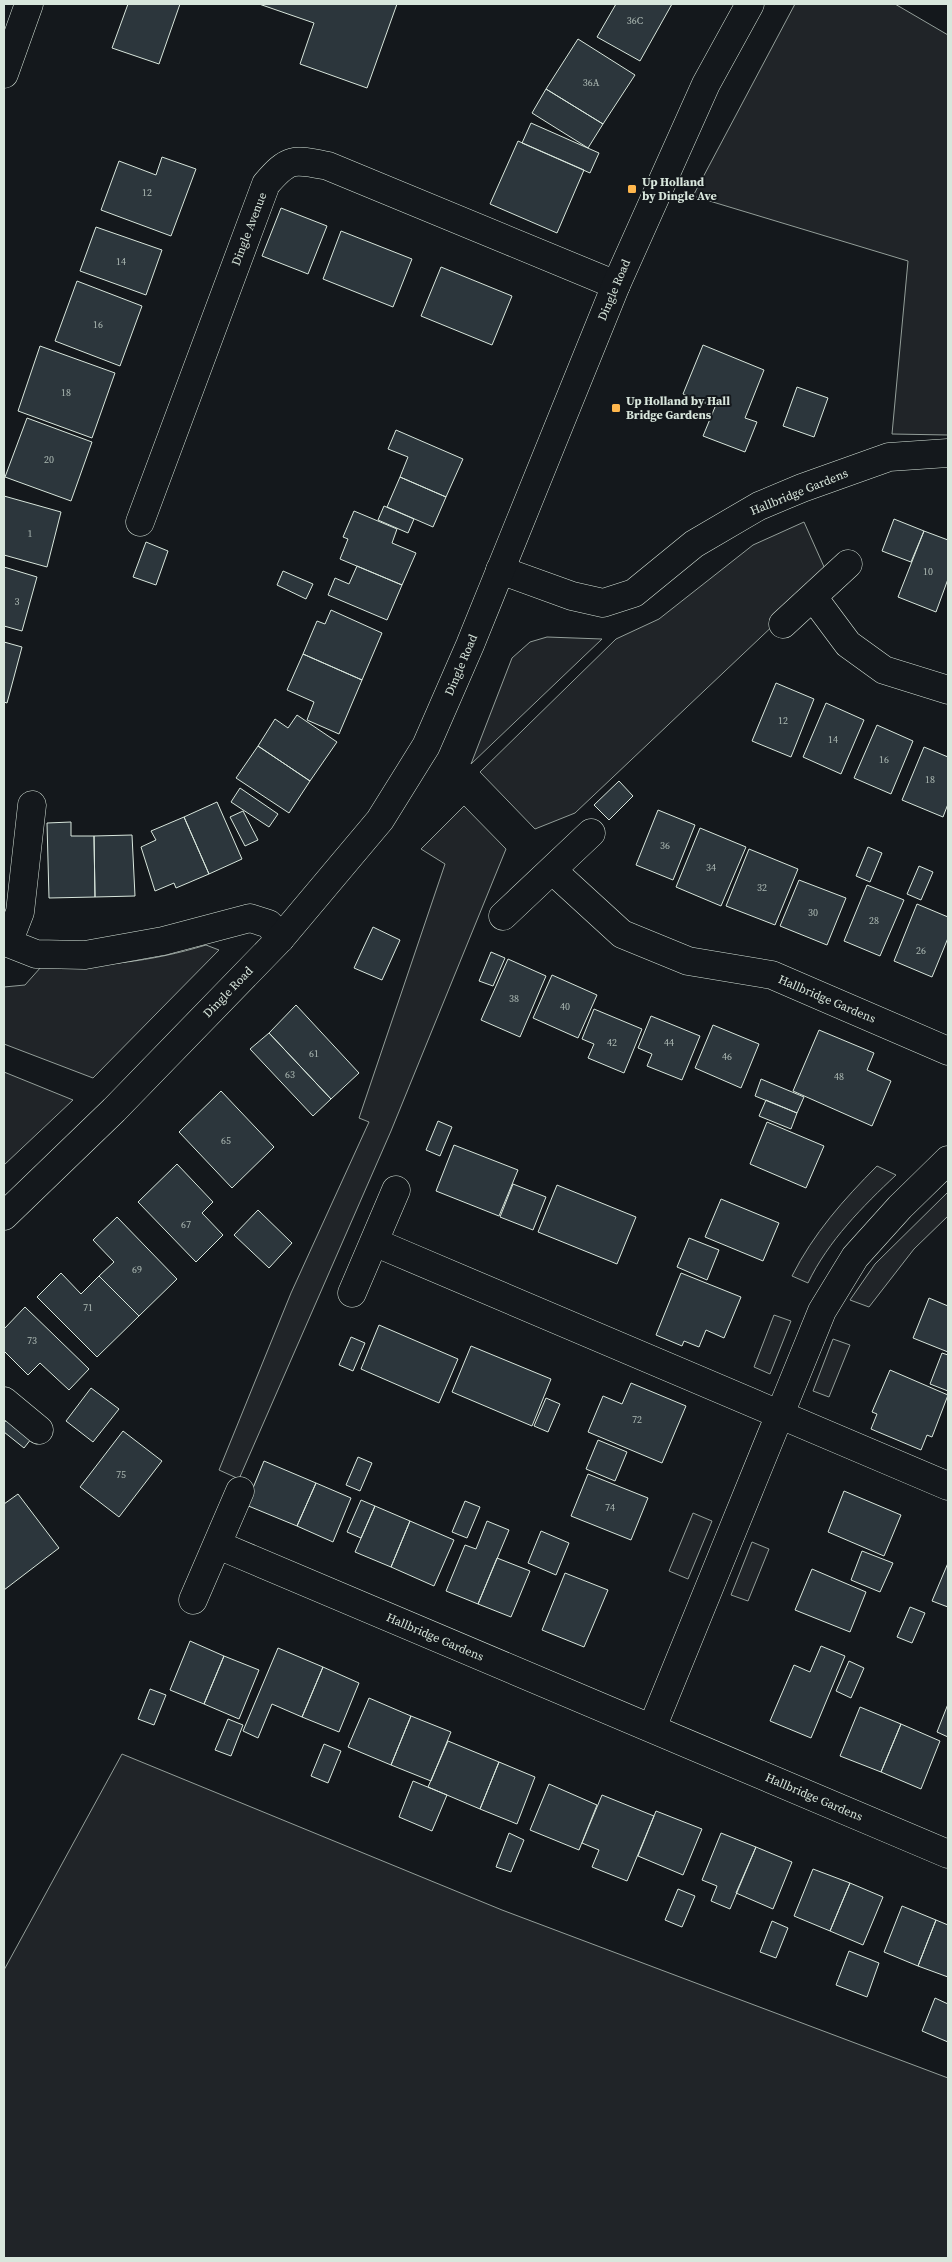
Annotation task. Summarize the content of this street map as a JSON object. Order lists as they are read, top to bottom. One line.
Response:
{"streets":{"street":["Dingle Avenue","Dingle Road","Hallbridge Gardens"]},"crossings":[["Dingle Avenue","Dingle Road"],["Dingle Road","Hallbridge Gardens"]],"places":{"transit":["Up Holland by Dingle Ave","Up Holland by Hall Bridge Gardens"]},"house_numbers":["36C","36A","12","14","16","18","20","1","10","3","12","14","16","18","36","34","32","30","28","26","38","40","42","44","61","46","63","48","65","67","69","71","73","72","75","74"]}
